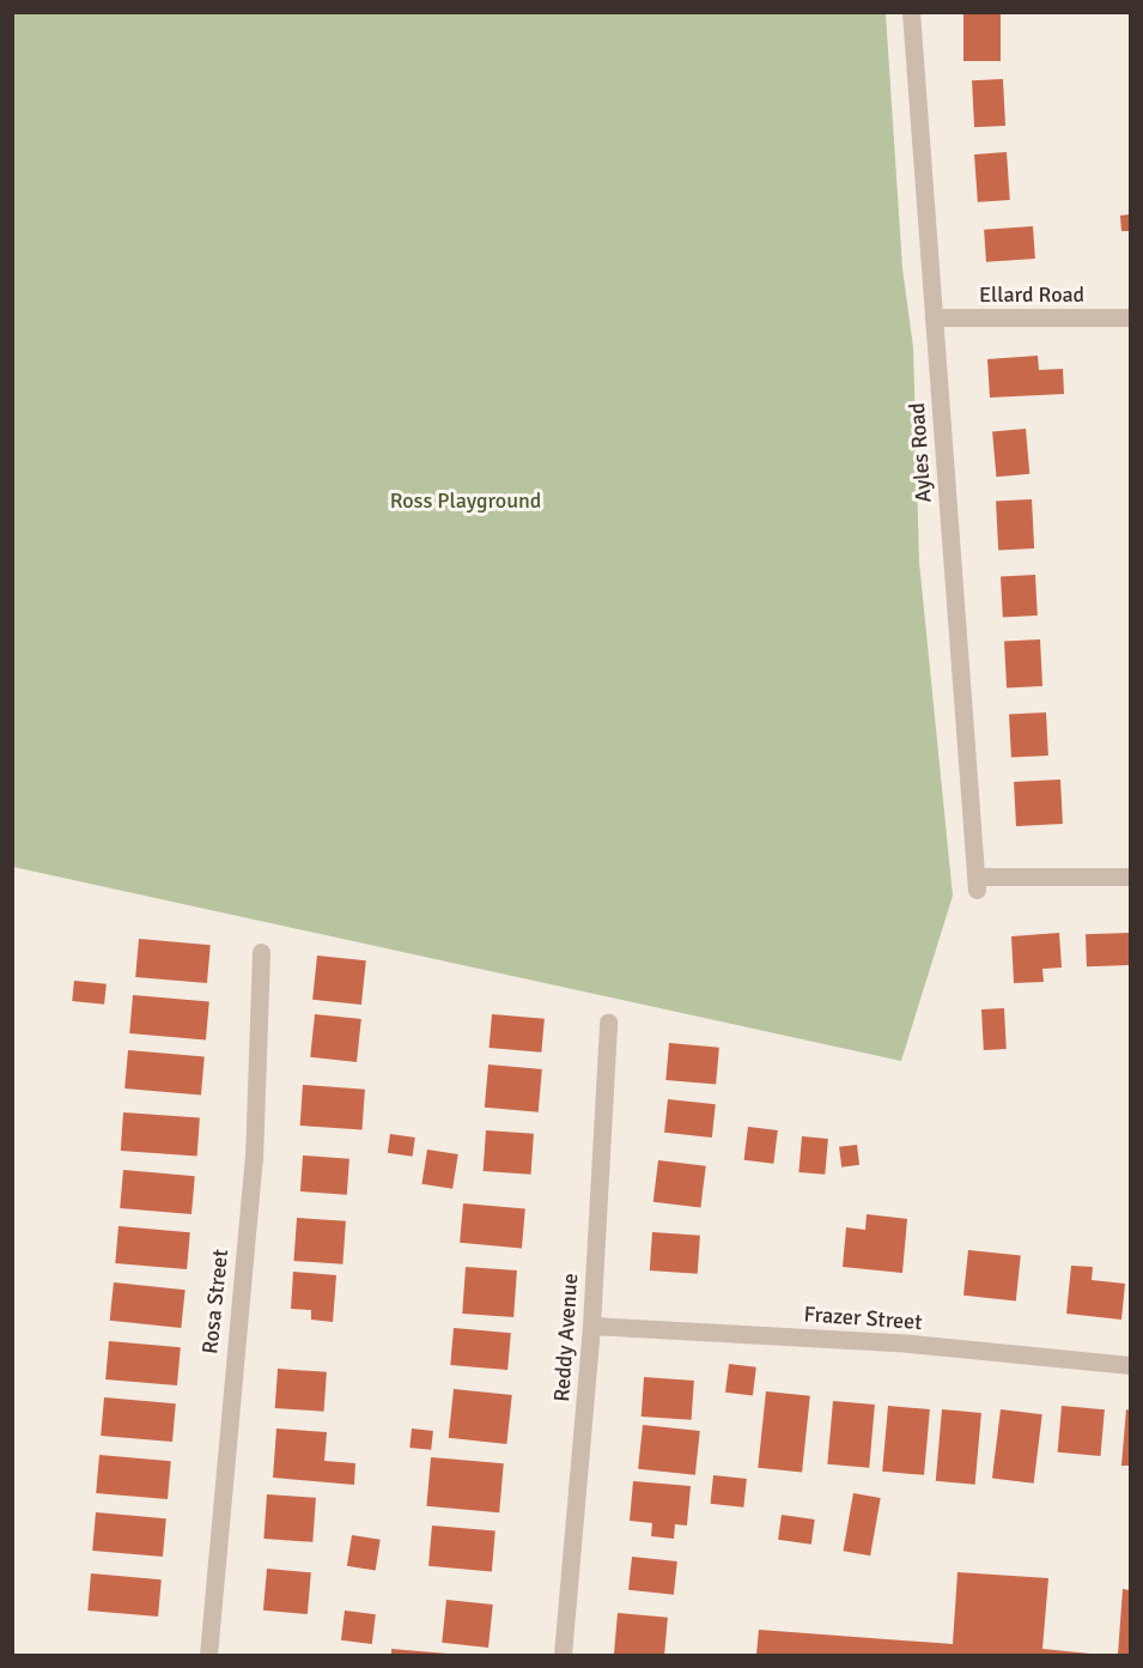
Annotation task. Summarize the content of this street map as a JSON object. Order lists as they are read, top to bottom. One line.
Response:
{"streets":{"street":["Ellard Road","Ayles Road","Rosa Street","Frazer Street","Reddy Avenue"]},"crossings":[["Ellard Road","Ayles Road"],["Frazer Street","Reddy Avenue"]],"parks":["Ross Playground"]}
